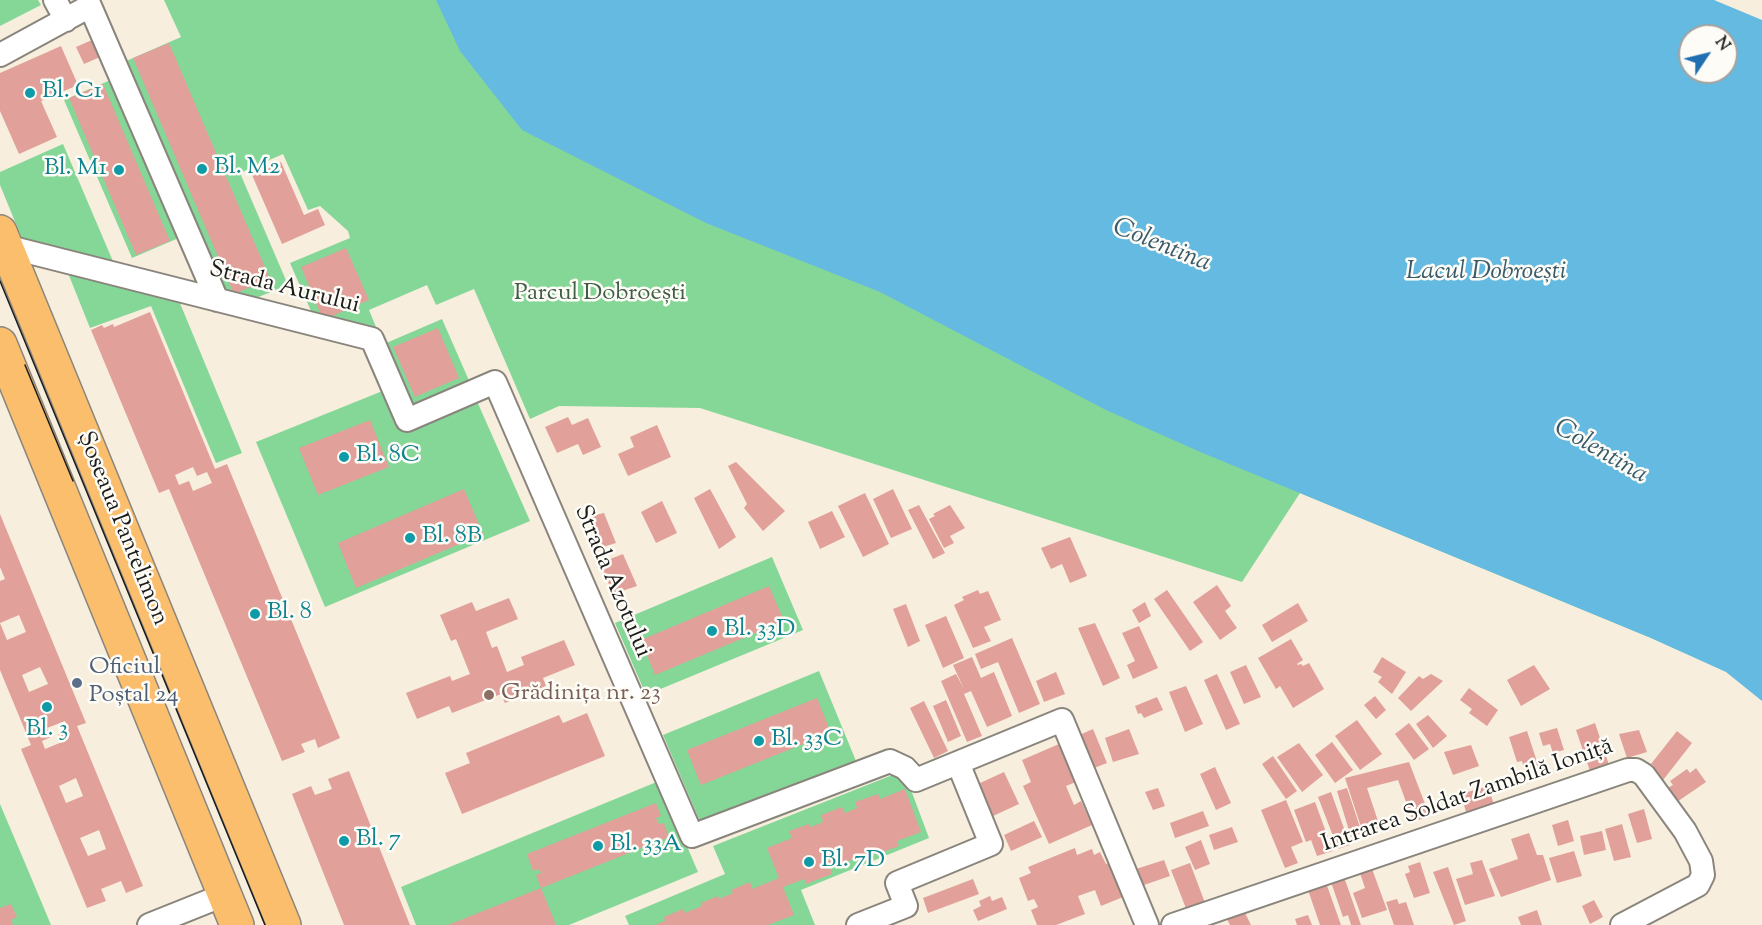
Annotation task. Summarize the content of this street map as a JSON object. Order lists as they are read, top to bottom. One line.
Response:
{"streets":{"main road":["Șoseaua Pantelimon"],"street":["Strada Aurului","Strada Azotului","Intrarea Soldat Zambilă Ioniță"]},"crossings":[["Strada Aurului","Șoseaua Pantelimon"],["Strada Aurului","Strada Azotului"]],"water":["Colentina","Lacul Dobroești"],"parks":["Parcul Dobroești"],"places":["Bl. C1","Bl. M2","Bl. M1","Bl. 8C","Bl. 8B","Bl. 8","Bl. 33D","Oficiul Poștal 24","Grădinița nr. 23","Bl. 3","Bl. 33C","Bl. 7","Bl. 33A","Bl. 7D"],"north":"top right"}
